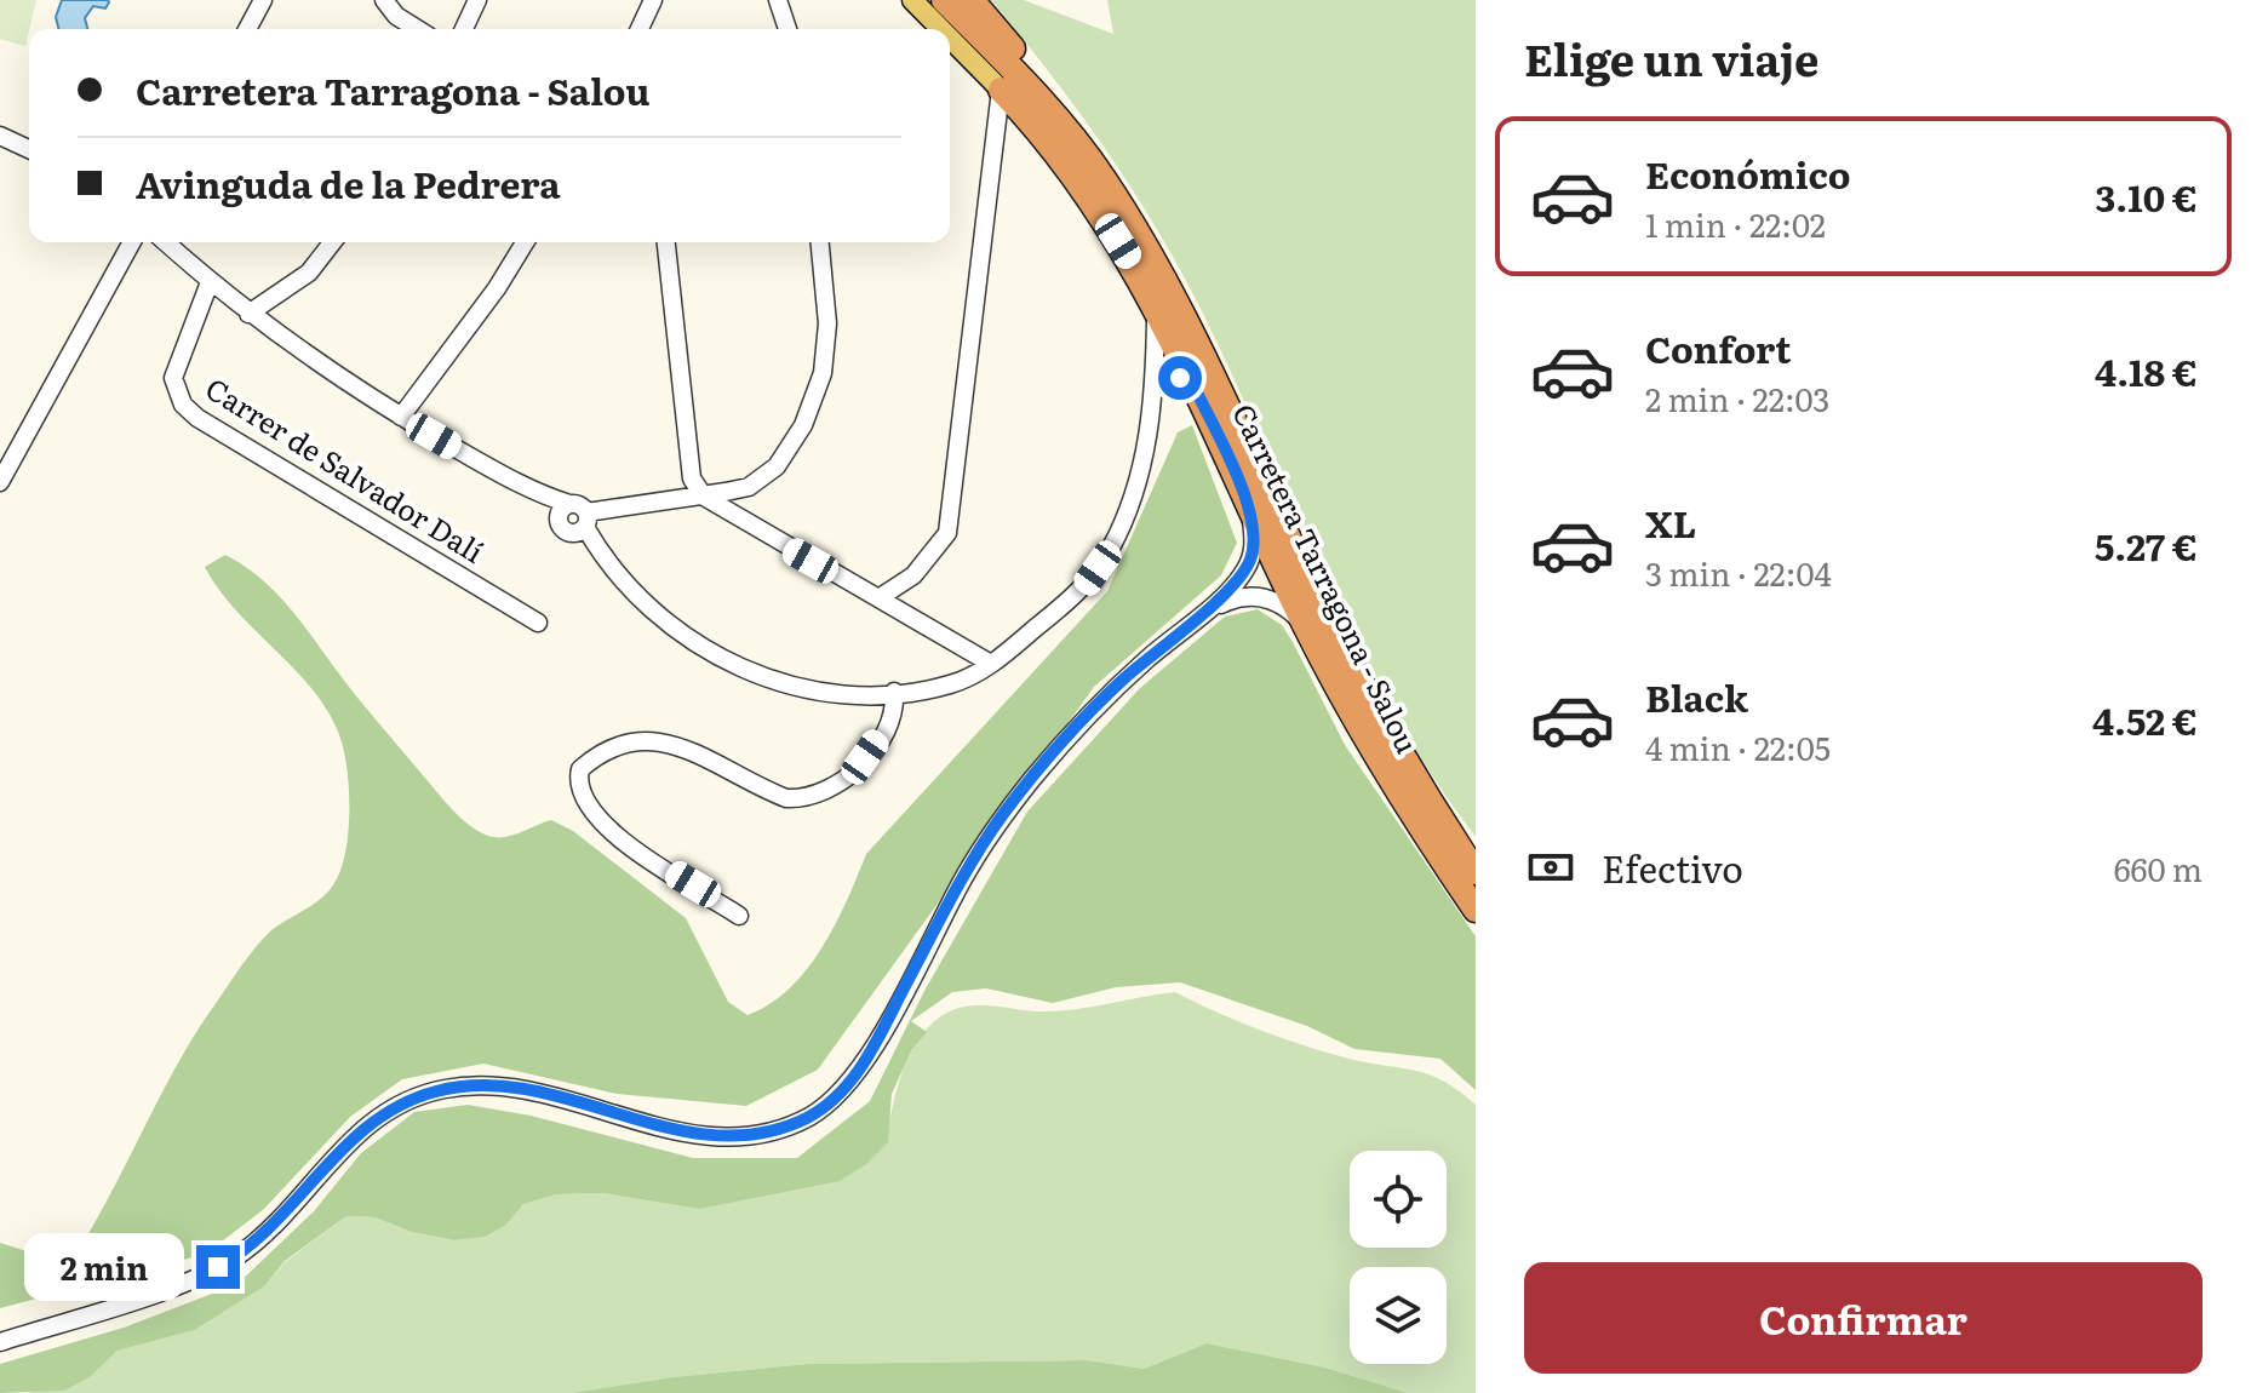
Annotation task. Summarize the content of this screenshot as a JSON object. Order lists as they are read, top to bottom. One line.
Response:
{"streets":{"highway":["Carretera Tarragona - Salou"],"street":["Carrer de Salvador Dalí"]},"page":{"heading":"Elige un viaje","banner":["Carretera Tarragona - Salou","Avinguda de la Pedrera"],"list":[{"name":"Económico","note":"1 min · 22:02","value":"3.10 €"},{"name":"Confort","note":"2 min · 22:03","value":"4.18 €"},{"name":"XL","note":"3 min · 22:04","value":"5.27 €"},{"name":"Black","note":"4 min · 22:05","value":"4.52 €"}],"pay":["Efectivo","660 m"],"bubble":"2 min","buttons":"Confirmar"}}
